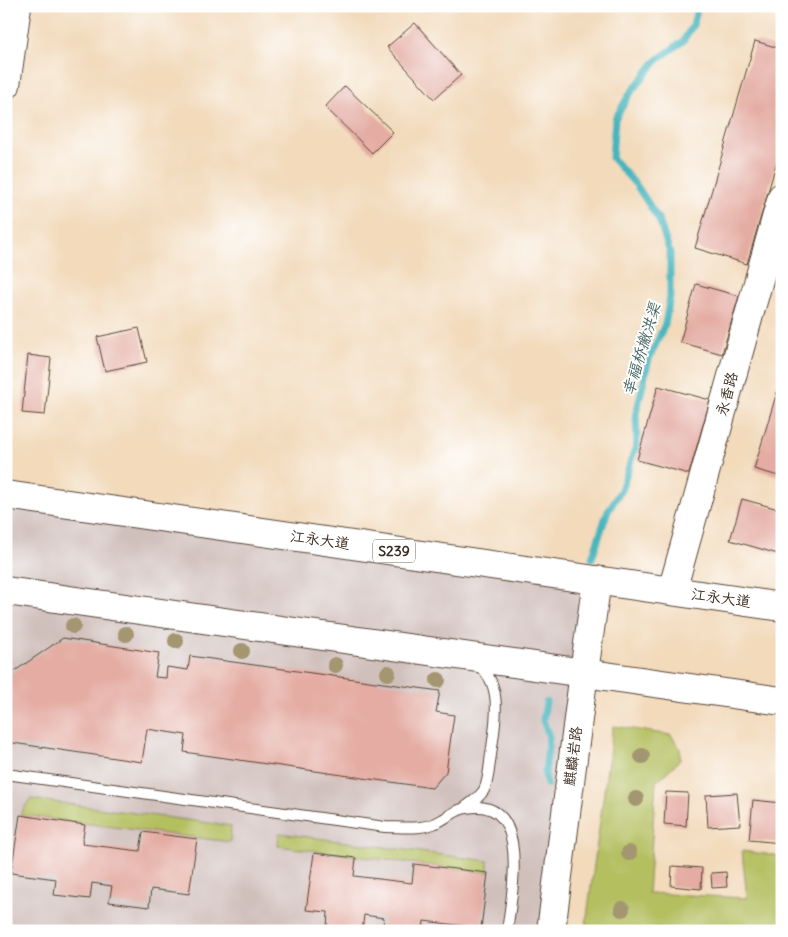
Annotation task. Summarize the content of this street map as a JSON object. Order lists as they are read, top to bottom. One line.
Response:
{"streets":{"main road":["永香路","江永大道","S239","麒麟岩路"]},"crossings":[["永香路","江永大道"],["江永大道","麒麟岩路"]],"water":["幸福桥撇洪渠"]}
